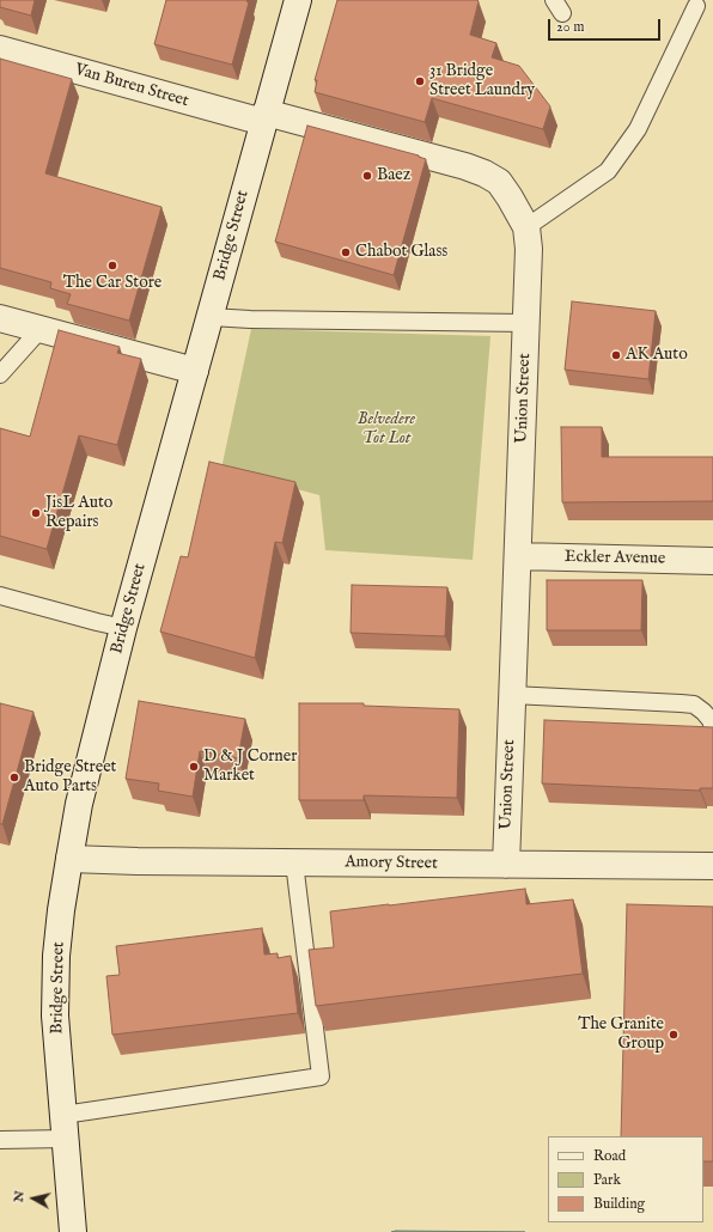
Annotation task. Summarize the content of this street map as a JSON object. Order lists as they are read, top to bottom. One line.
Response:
{"streets":{"street":["Van Buren Street","Bridge Street","Union Street","Eckler Avenue","Amory Street"]},"crossings":[["Van Buren Street","Bridge Street"],["Van Buren Street","Union Street"],["Bridge Street","Union Street"],["Bridge Street","Amory Street"],["Union Street","Eckler Avenue"],["Union Street","Amory Street"]],"parks":["Belvedere Tot Lot"],"places":["31 Bridge Street Laundry","Baez","Chabot Glass","The Car Store","AK Auto","JisL Auto Repairs","D & J Corner Market","Bridge Street Auto Parts","The Granite Group"],"legend":["Road","Park","Building"],"scale_bar":"20 m","north":"left"}
